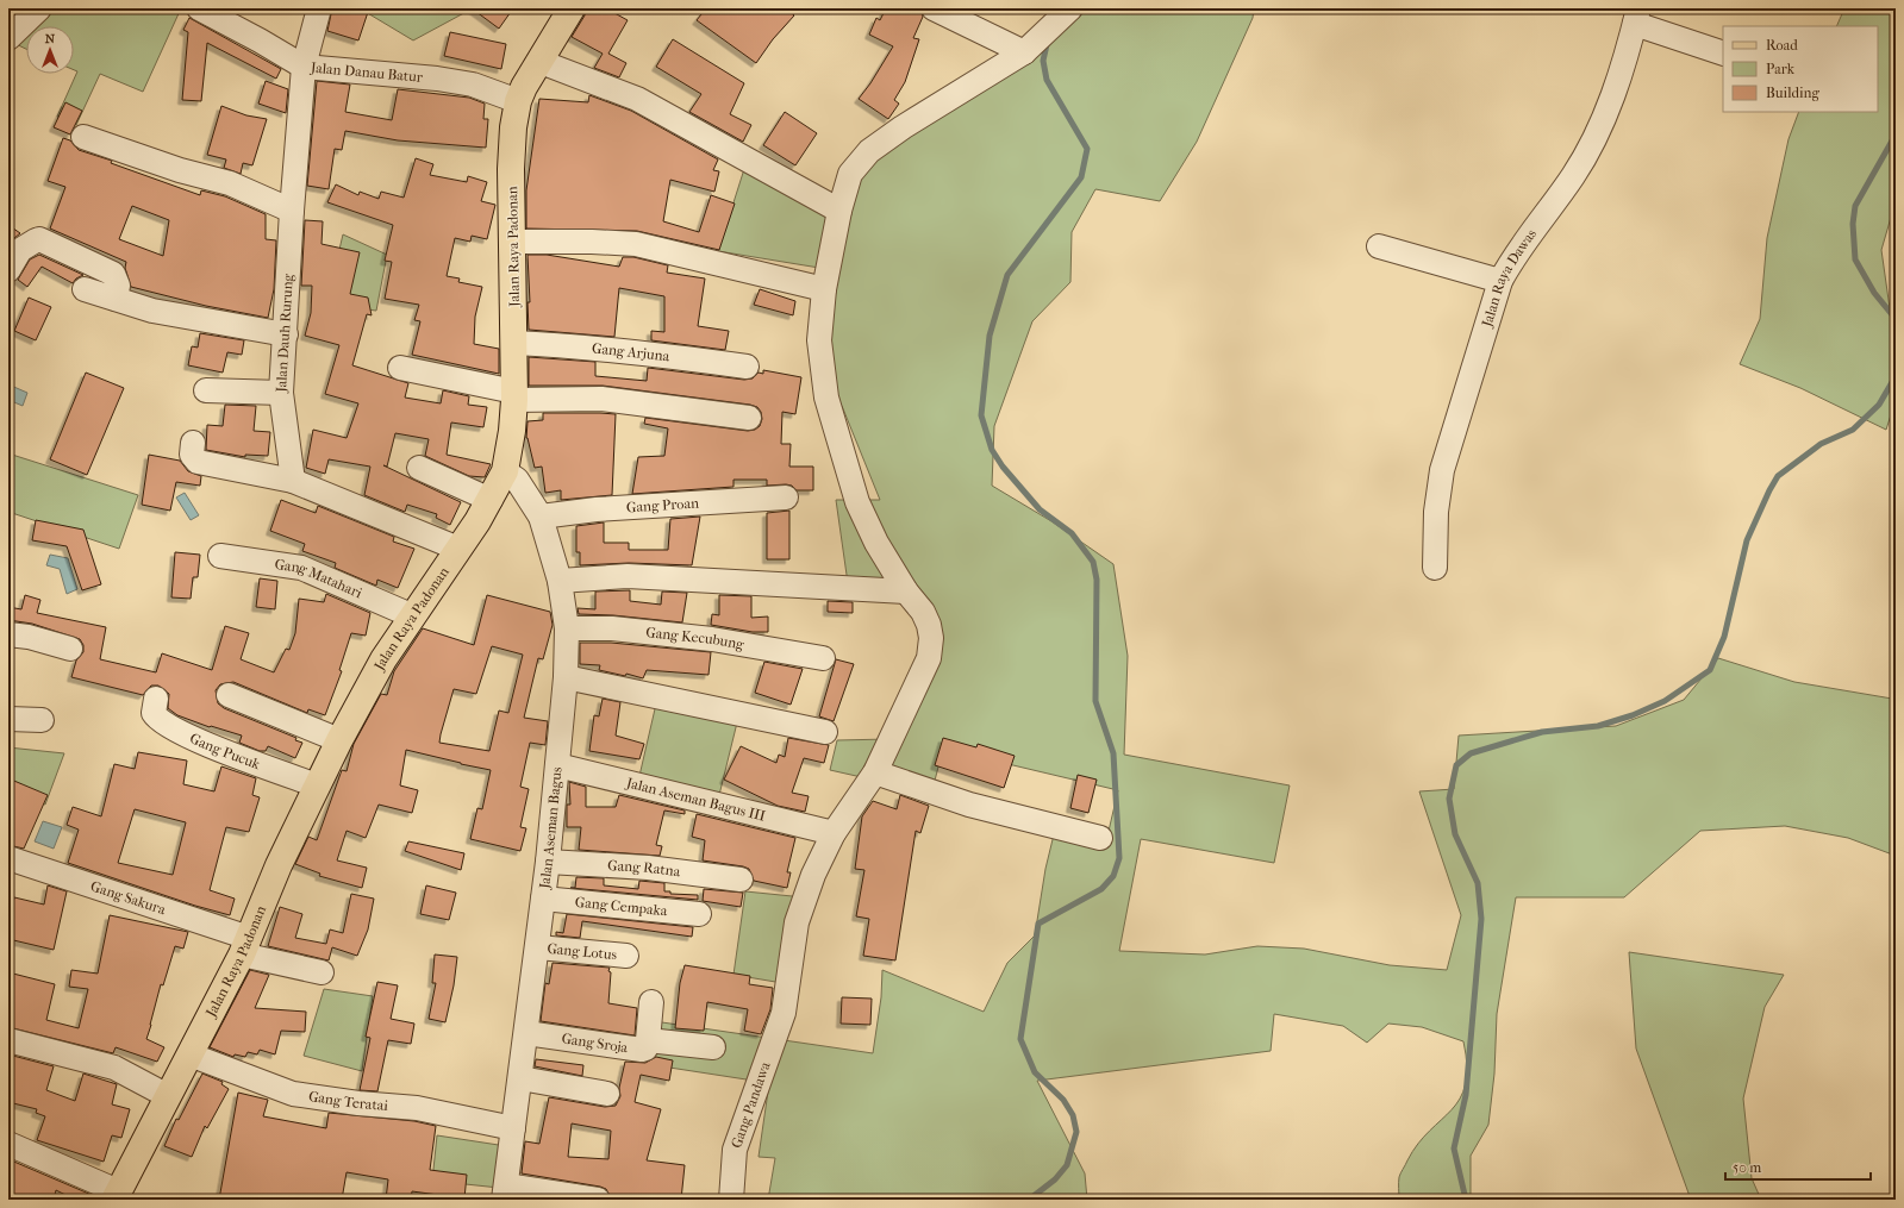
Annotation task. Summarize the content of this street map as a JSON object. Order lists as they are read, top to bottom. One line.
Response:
{"streets":{"main road":["Jalan Raya Padonan"],"street":["Jalan Danau Batur","Jalan Raya Dawas","Jalan Dauh Rurung","Gang Arjuna","Gang Proan","Gang Matahari","Gang Kecubung","Gang Pucuk","Jalan Aseman Bagus III","Jalan Aseman Bagus","Gang Ratna","Gang Sakura","Gang Cempaka","Gang Lotus","Gang Sroja","Gang Teratai","Gang Pandawa"]},"crossings":[["Jalan Danau Batur","Jalan Raya Padonan"],["Jalan Danau Batur","Jalan Dauh Rurung"],["Jalan Raya Padonan","Gang Arjuna"],["Jalan Raya Padonan","Gang Matahari"],["Jalan Raya Padonan","Gang Pucuk"],["Jalan Raya Padonan","Jalan Aseman Bagus"],["Jalan Raya Padonan","Gang Sakura"],["Jalan Raya Padonan","Gang Teratai"],["Gang Proan","Jalan Aseman Bagus"],["Gang Kecubung","Jalan Aseman Bagus"],["Jalan Aseman Bagus III","Jalan Aseman Bagus"],["Jalan Aseman Bagus III","Gang Pandawa"],["Jalan Aseman Bagus","Gang Ratna"],["Jalan Aseman Bagus","Gang Cempaka"],["Jalan Aseman Bagus","Gang Lotus"],["Jalan Aseman Bagus","Gang Sroja"],["Jalan Aseman Bagus","Gang Teratai"]],"legend":["Road","Park","Building"],"scale_bar":"50 m","north":"top"}
